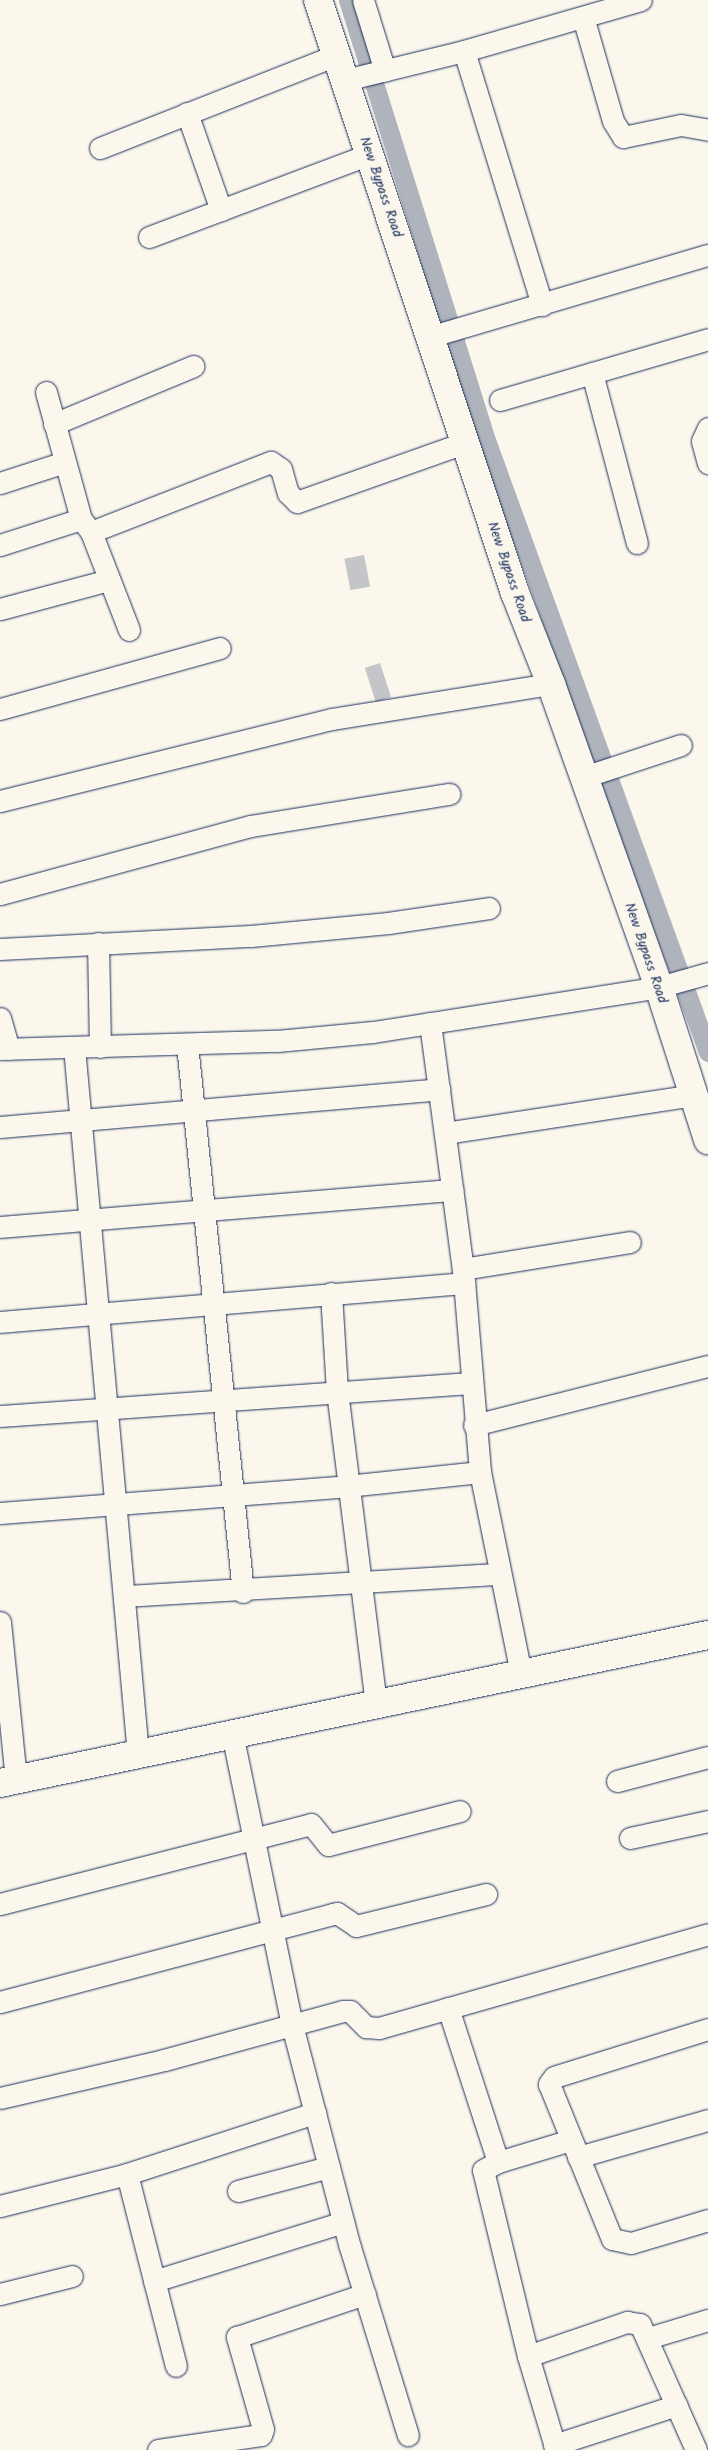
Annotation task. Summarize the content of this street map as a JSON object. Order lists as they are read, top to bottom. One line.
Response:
{"streets":{"main road":["New Bypass Road"]}}
